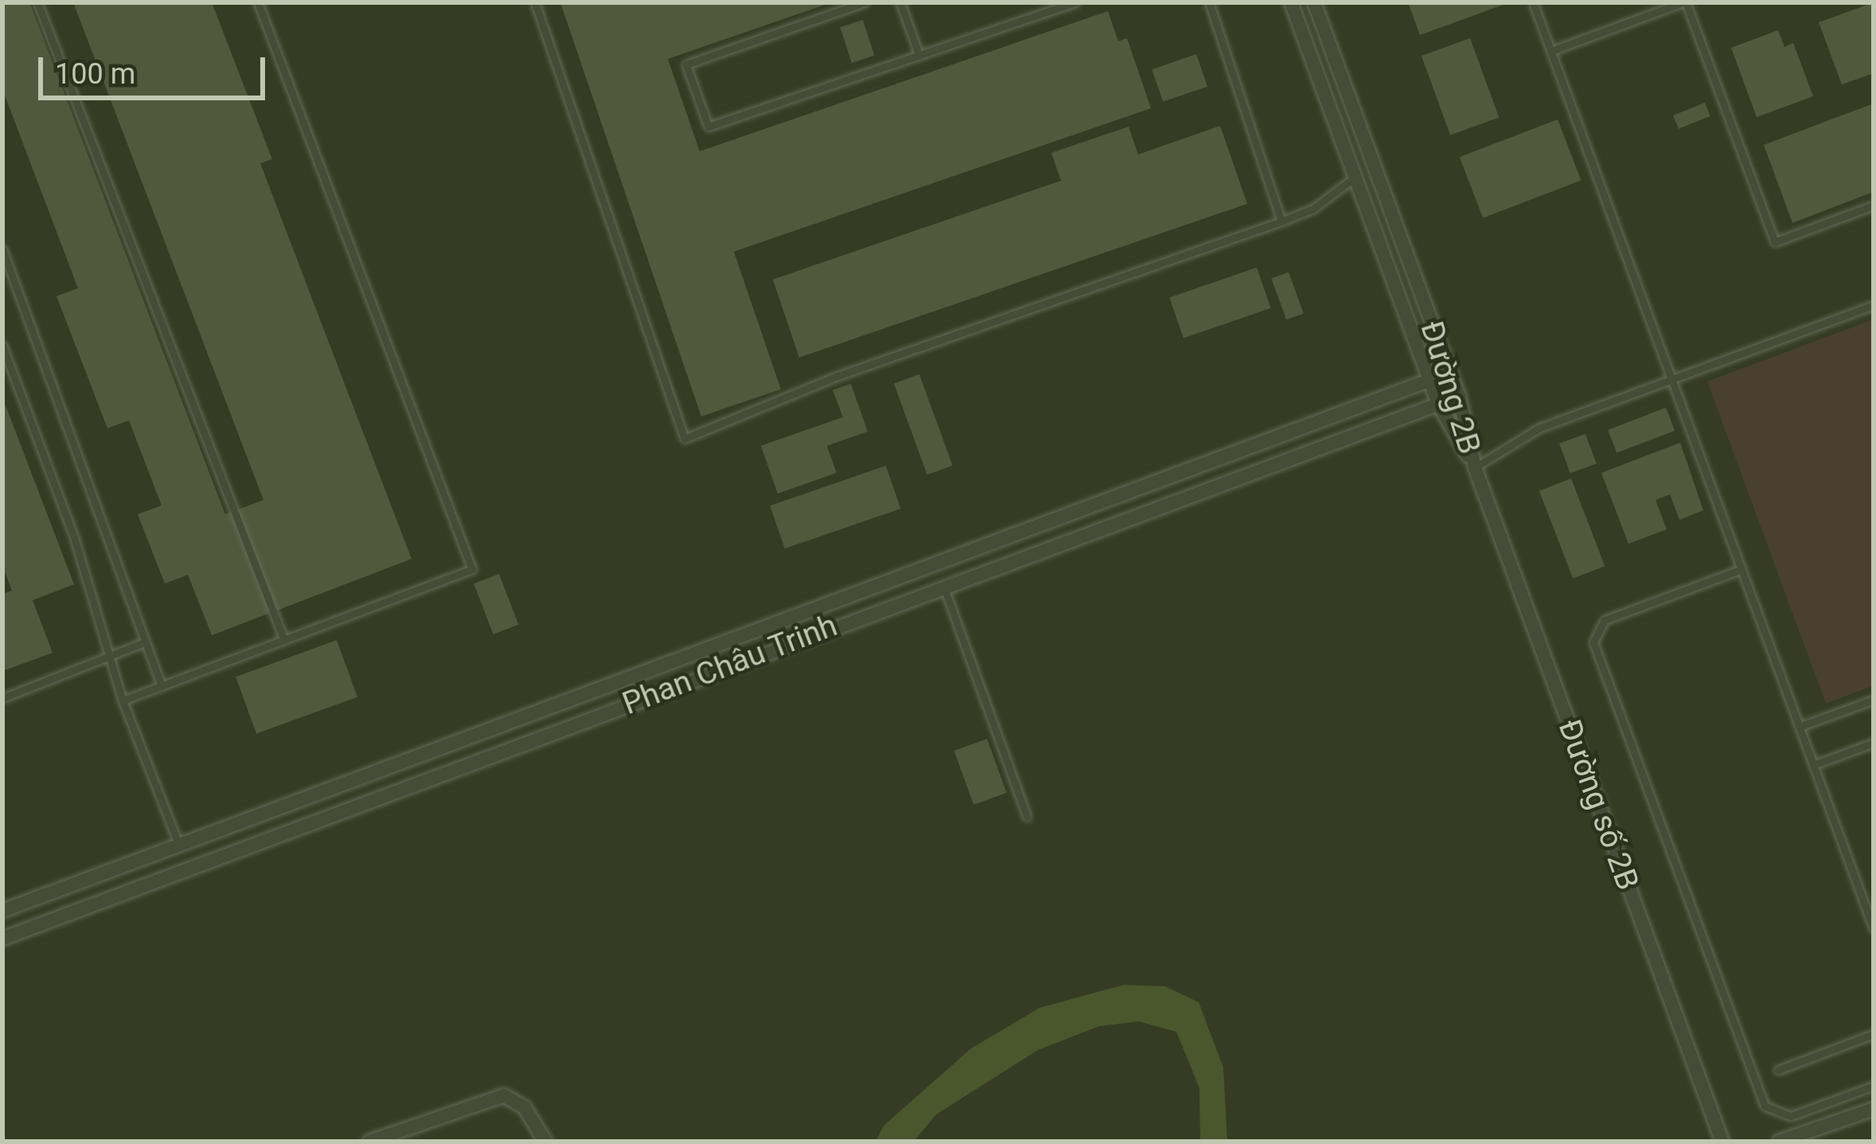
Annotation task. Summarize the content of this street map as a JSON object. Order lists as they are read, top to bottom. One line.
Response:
{"streets":{"street":["Đường 2B","Phan Châu Trinh","Đường số 2B"]},"crossings":[["Đường 2B","Phan Châu Trinh"],["Đường 2B","Đường số 2B"]],"scale_bar":"100 m"}
